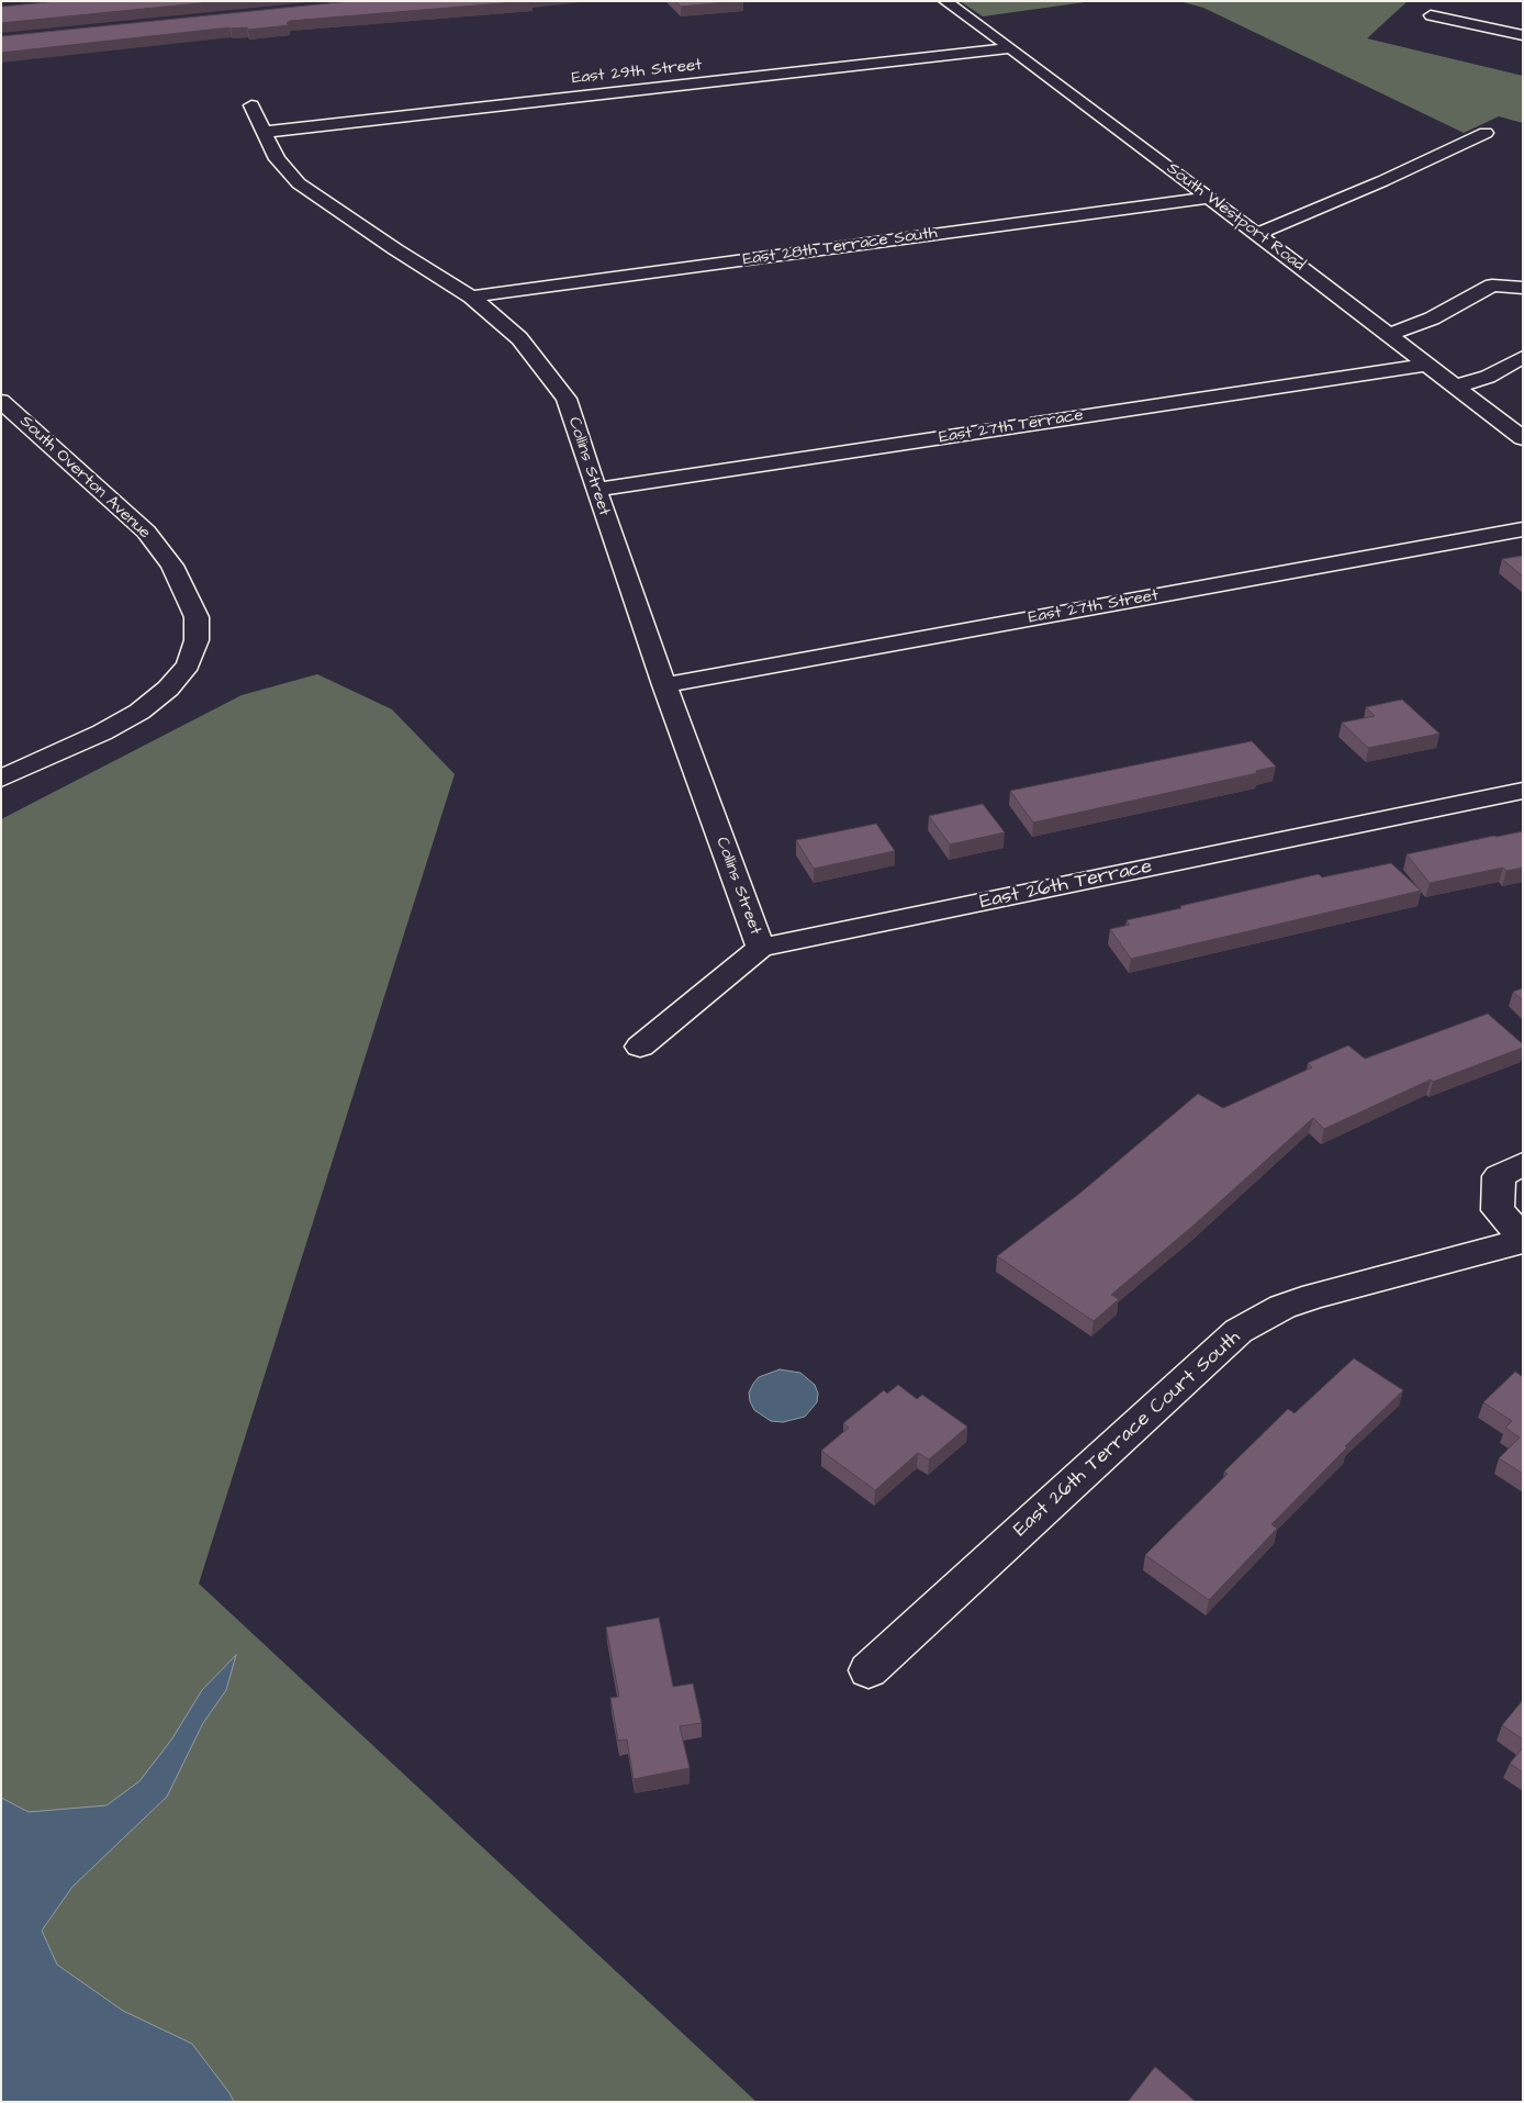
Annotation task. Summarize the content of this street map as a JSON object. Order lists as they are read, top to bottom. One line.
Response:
{"streets":{"street":["East 29th Street","South Westport Road","East 28th Terrace South","East 27th Terrace","Collins Street","South Overton Avenue","East 27th Street","East 26th Terrace","East 26th Terrace Court South"]},"crossings":[["East 29th Street","South Westport Road"],["East 29th Street","Collins Street"],["South Westport Road","East 28th Terrace South"],["South Westport Road","East 27th Terrace"],["East 28th Terrace South","Collins Street"],["East 27th Terrace","Collins Street"],["Collins Street","East 27th Street"],["Collins Street","East 26th Terrace"]]}
